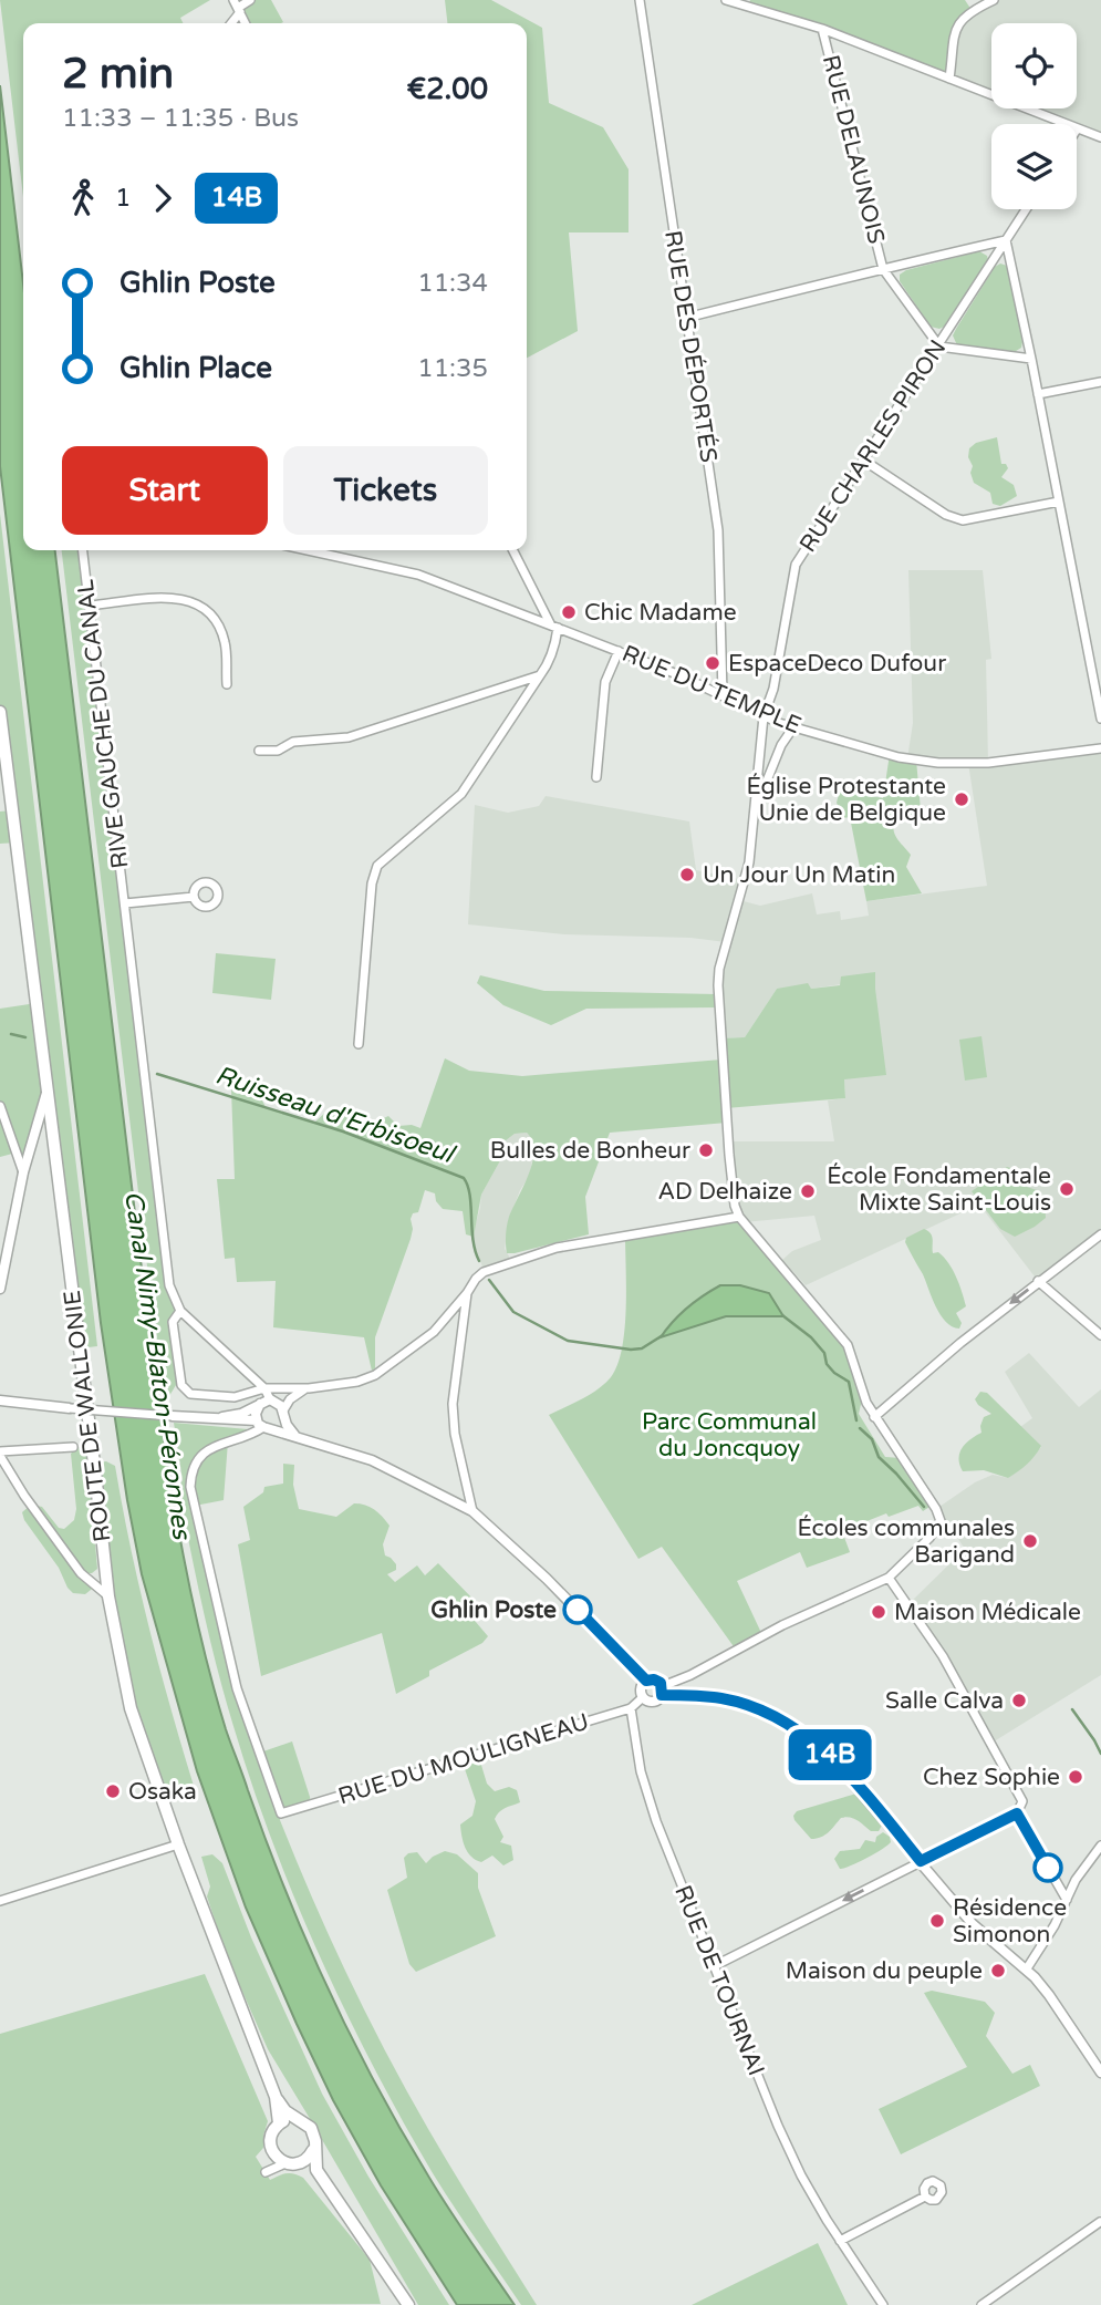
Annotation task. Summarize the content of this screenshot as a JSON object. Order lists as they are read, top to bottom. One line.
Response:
{"streets":{"main road":["ROUTE DE WALLONIE"],"street":["RUE DELAUNOIS","RUE DES DÉPORTÉS","RUE CHARLES PIRON","RUE DU TEMPLE","RIVE GAUCHE DU CANAL","RUE DU MOULIGNEAU","RUE DE TOURNAI"]},"crossings":[["RUE DES DÉPORTÉS","RUE DU TEMPLE"],["RUE CHARLES PIRON","RUE DU TEMPLE"],["RIVE GAUCHE DU CANAL","RUE DU MOULIGNEAU"],["RUE DU MOULIGNEAU","RUE DE TOURNAI"]],"water":["Ruisseau d'Erbisoeul","Canal Nimy-Blaton-Péronnes"],"parks":["Parc Communal du Joncquoy"],"places":["Chic Madame","EspaceDeco Dufour","Église Protestante Unie de Belgique","Un Jour Un Matin","Bulles de Bonheur","École Fondamentale Mixte Saint-Louis","AD Delhaize","Écoles communales Barigand","Ghlin Poste","Maison Médicale","Salle Calva","Chez Sophie","Osaka","Résidence Simonon","Maison du peuple"],"lines":["bus line 14B"],"page":{"on_map":"14B","heading":["2 min","11:33 – 11:35 · Bus","€2.00"],"legs":["1","14B"],"list":[{"name":"Ghlin Poste","value":"11:34"},{"name":"Ghlin Place","value":"11:35"}],"buttons":["Start","Tickets"]}}
